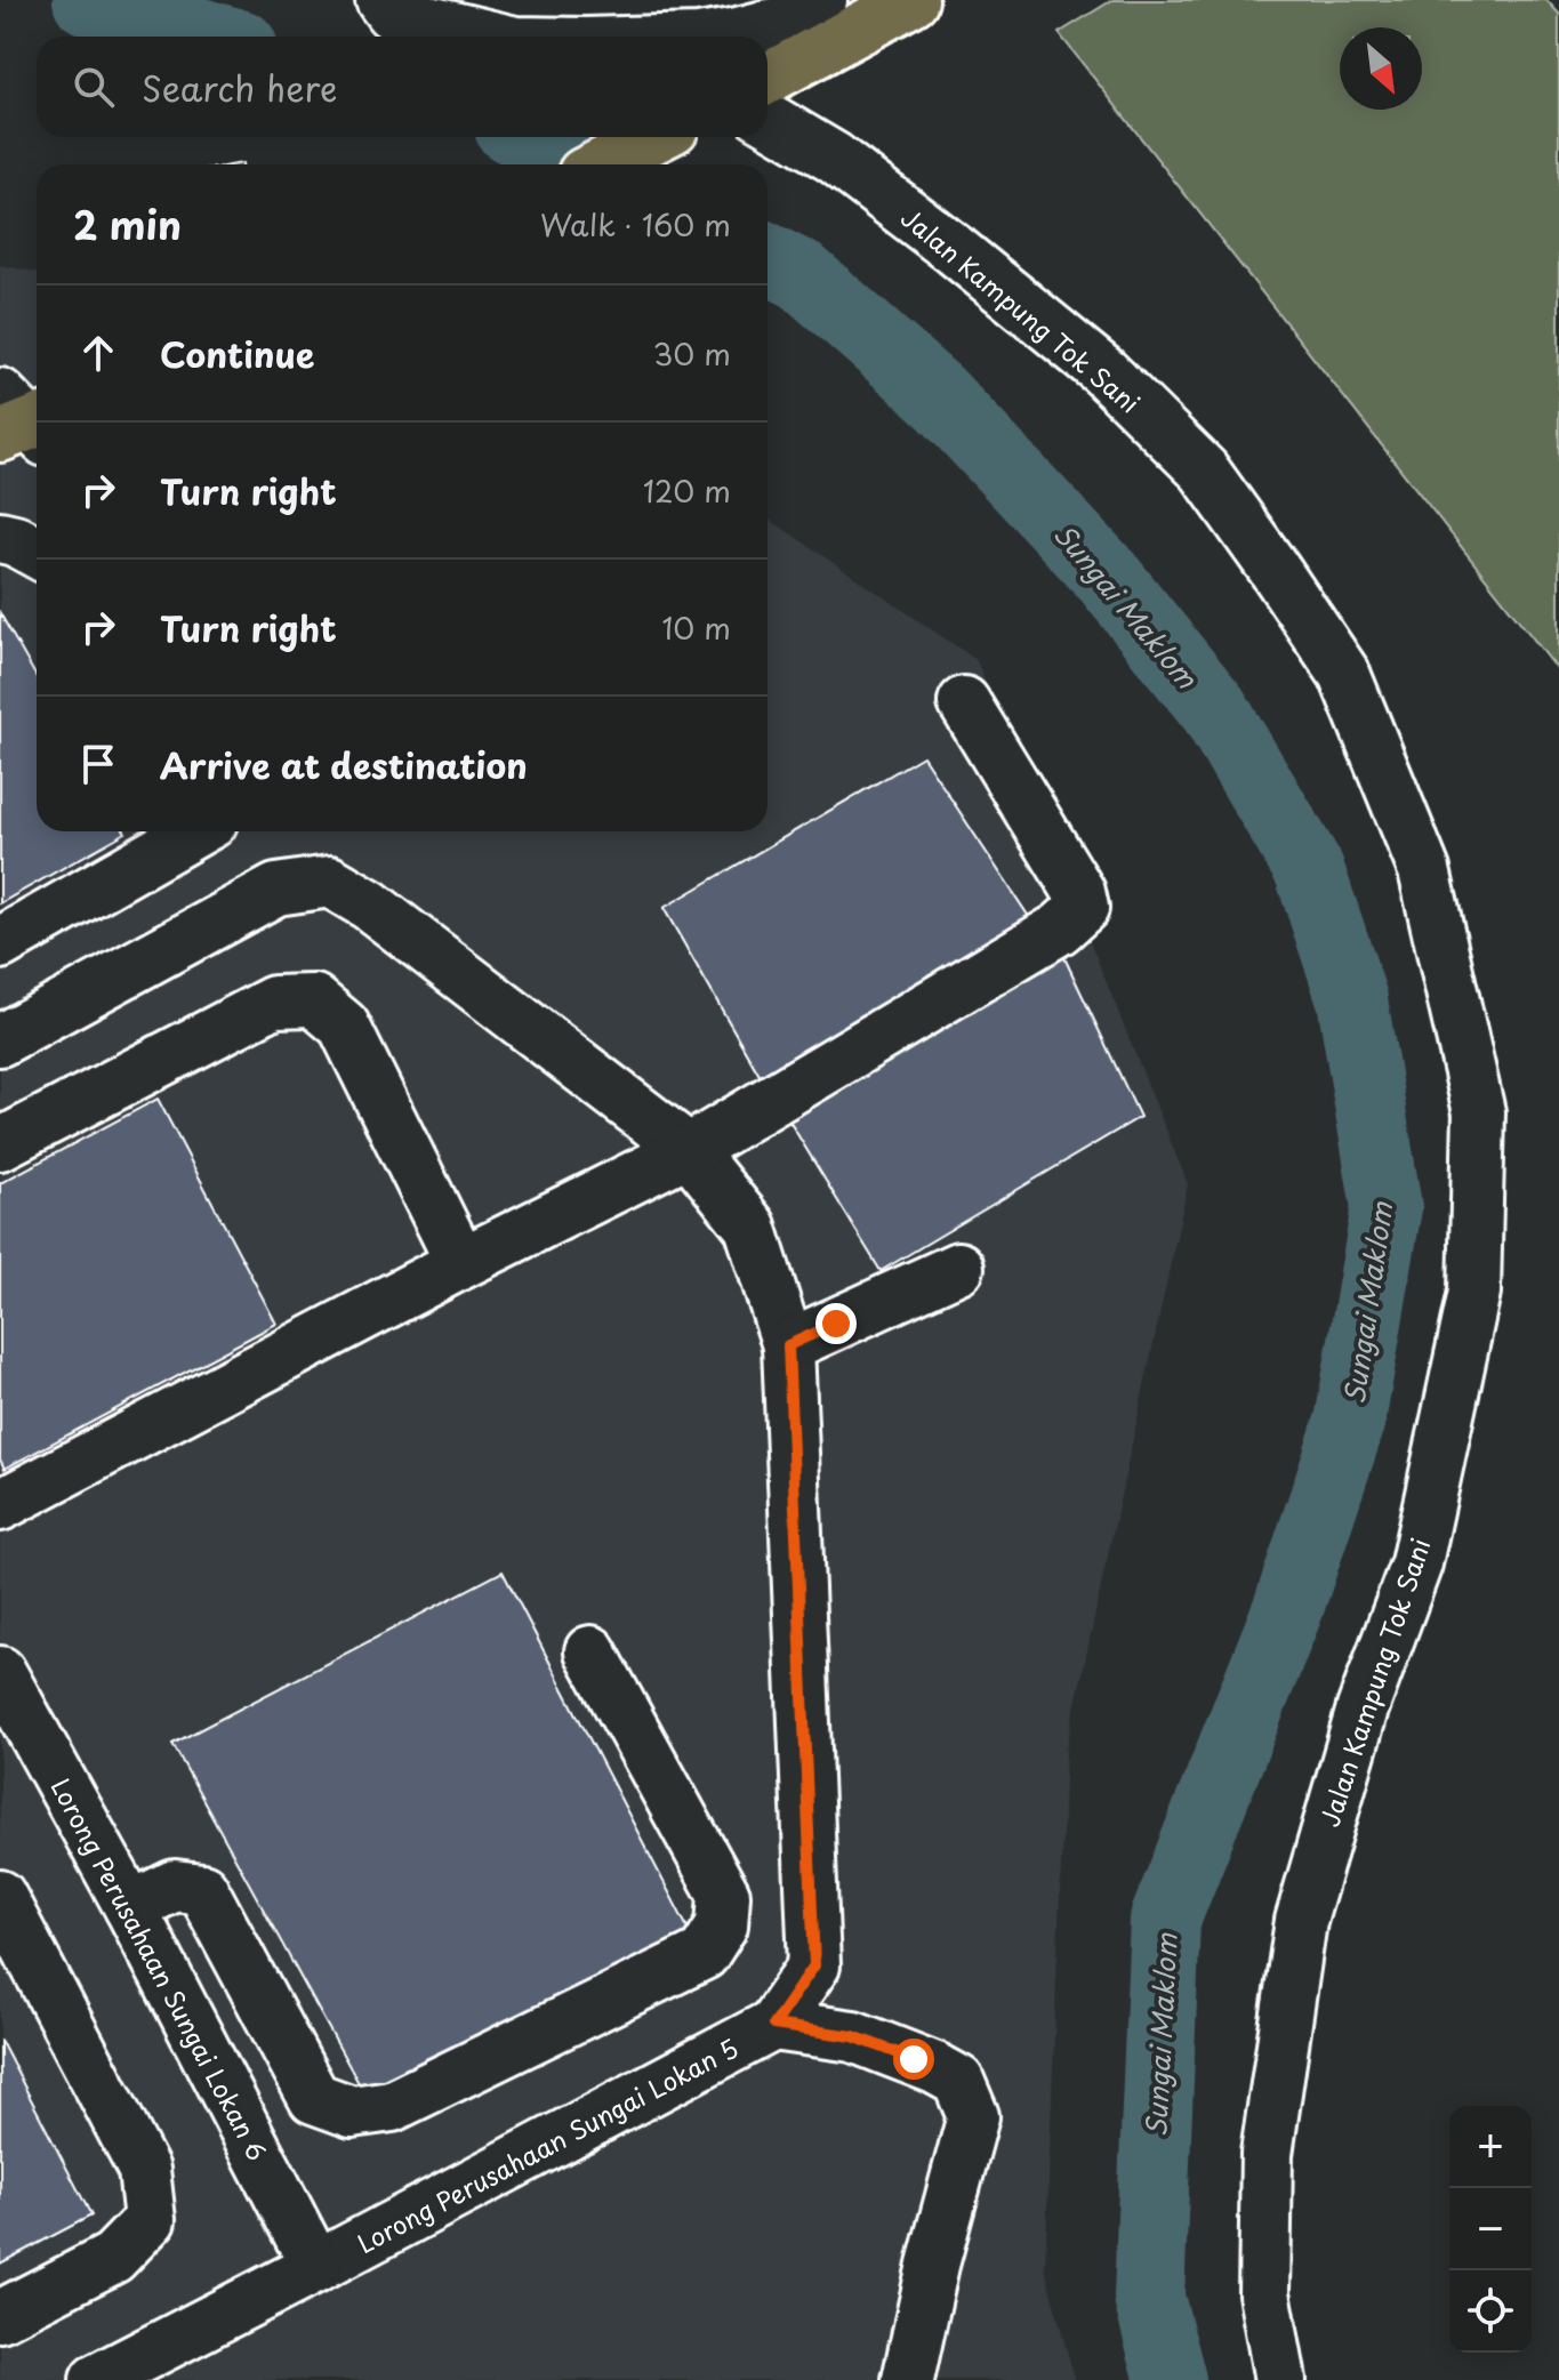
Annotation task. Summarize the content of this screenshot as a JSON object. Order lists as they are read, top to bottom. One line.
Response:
{"streets":{"street":["Jalan Kampung Tok Sani","Lorong Perusahaan Sungai Lokan 6","Lorong Perusahaan Sungai Lokan 5"]},"crossings":[["Lorong Perusahaan Sungai Lokan 6","Lorong Perusahaan Sungai Lokan 5"]],"water":["Sungai Maklom"],"north":"bottom right","page":{"search":"Search here","heading":["2 min","Walk · 160 m"],"list":[["Continue","30 m"],["Turn right","120 m"],["Turn right","10 m"],"Arrive at destination"],"map_buttons":["+","−"]}}
